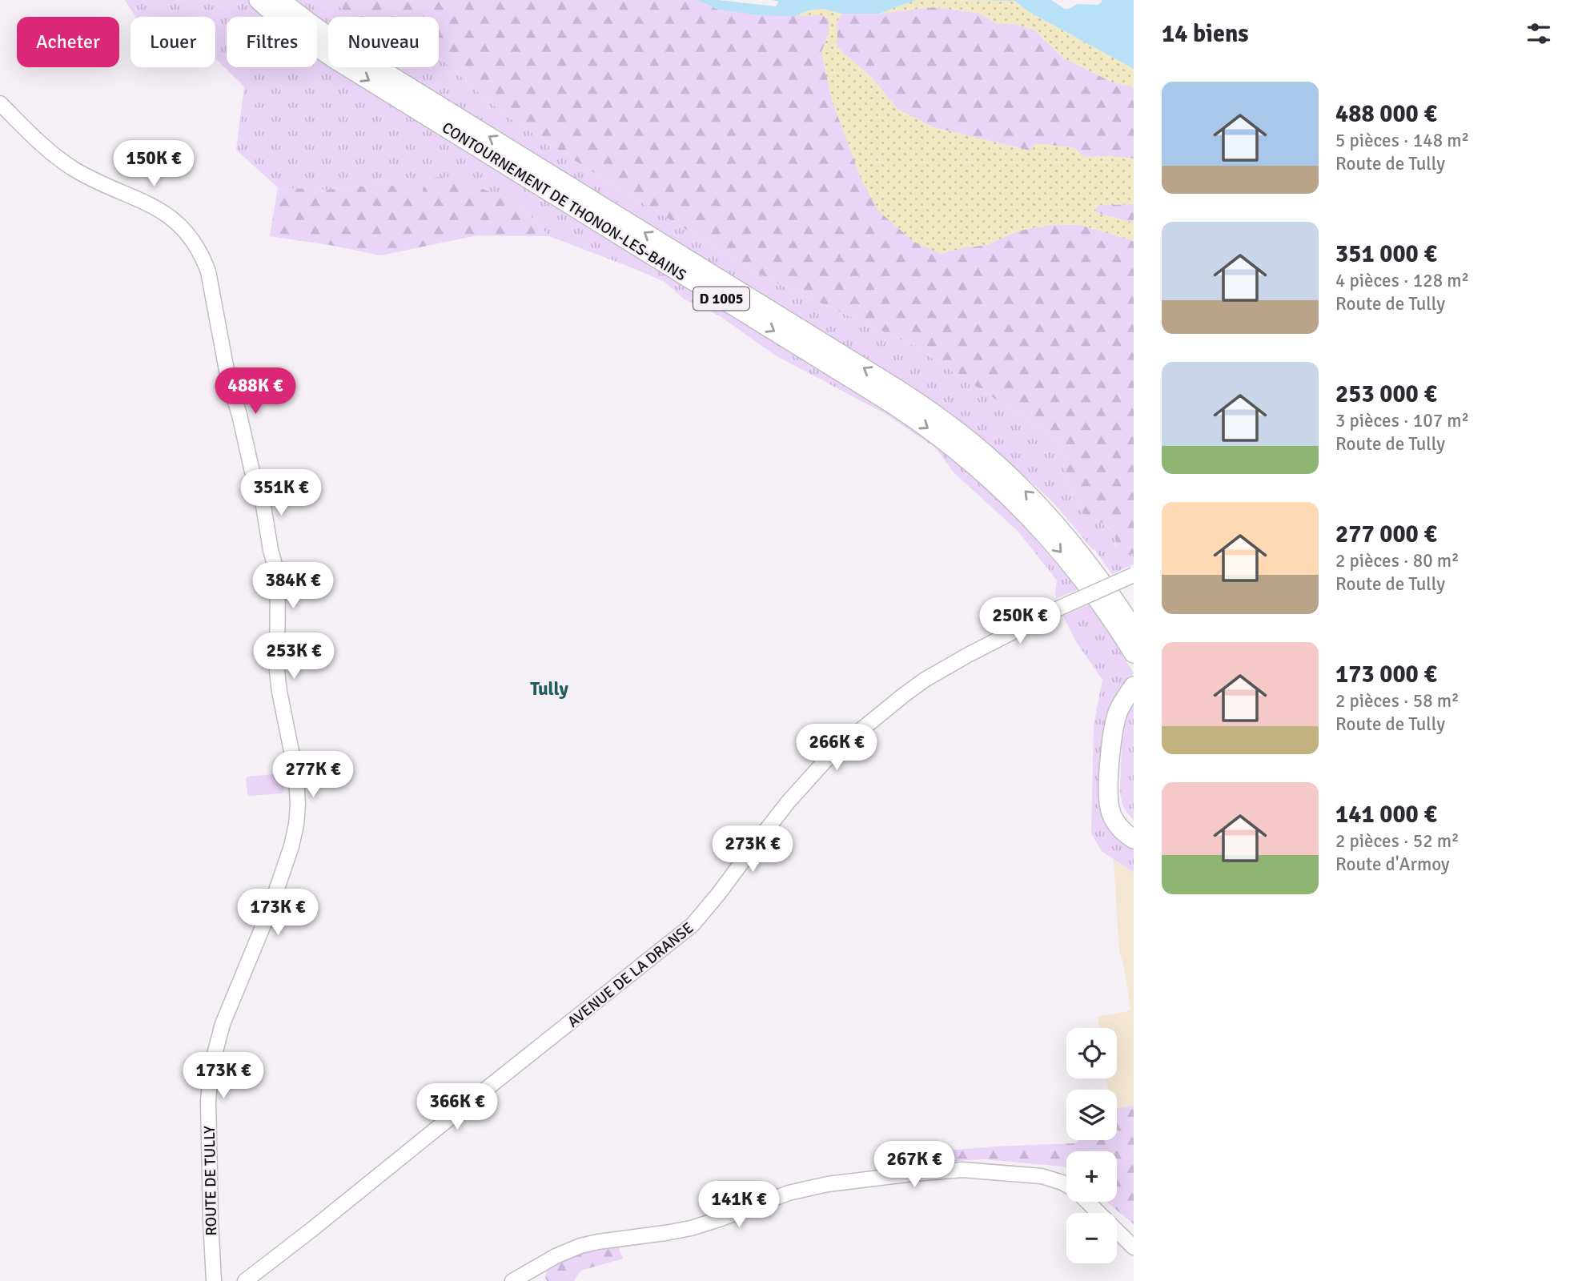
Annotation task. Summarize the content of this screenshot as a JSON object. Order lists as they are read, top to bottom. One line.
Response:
{"streets":{"highway":["CONTOURNEMENT DE THONON-LES-BAINS","D 1005"],"main road":["AVENUE DE LA DRANSE","ROUTE DE TULLY"]},"districts":["Tully"],"page":{"heading":"14 biens","chip":["Acheter","Louer","Filtres","Nouveau"],"list":[{"name":"488 000 €","note":"5 pièces · 148 m² · Route de Tully"},{"name":"351 000 €","note":"4 pièces · 128 m² · Route de Tully"},{"name":"253 000 €","note":"3 pièces · 107 m² · Route de Tully"},{"name":"277 000 €","note":"2 pièces · 80 m² · Route de Tully"},{"name":"173 000 €","note":"2 pièces · 58 m² · Route de Tully"},{"name":"141 000 €","note":"2 pièces · 52 m² · Route d'Armoy"}],"price":["150K €","488K €","351K €","384K €","250K €","253K €","266K €","277K €","273K €","173K €","173K €","366K €","267K €","141K €"],"map_buttons":["+","−"]}}
